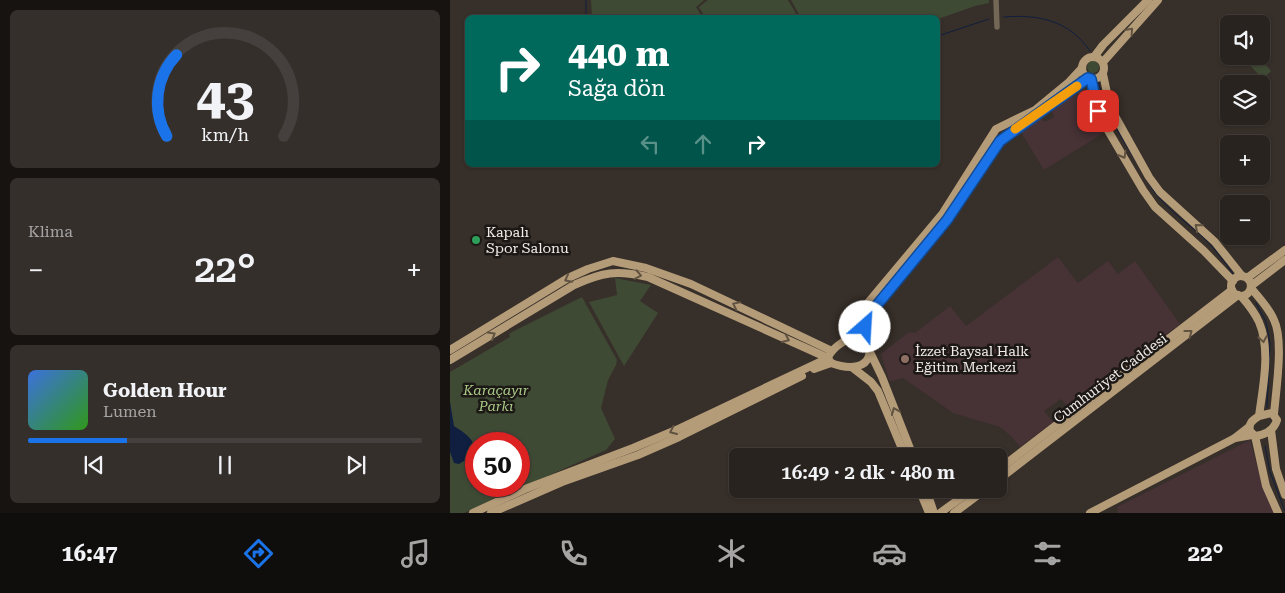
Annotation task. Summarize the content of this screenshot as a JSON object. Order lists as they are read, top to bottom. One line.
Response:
{"streets":{"main road":["Cumhuriyet Caddesi"]},"parks":["Karaçayır Parkı"],"places":["Kapalı Spor Salonu","İzzet Baysal Halk Eğitim Merkezi"],"page":{"map_buttons":["+","−"],"turn":["440 m","Sağa dön"],"tile":"Klima","heat":["−","22°","+"],"song":["Golden Hour","Lumen"],"limit":"50","trip":"16:49 · 2 dk · 480 m","tabs":["16:47","22°"],"gauge":["43","km/h"]}}
